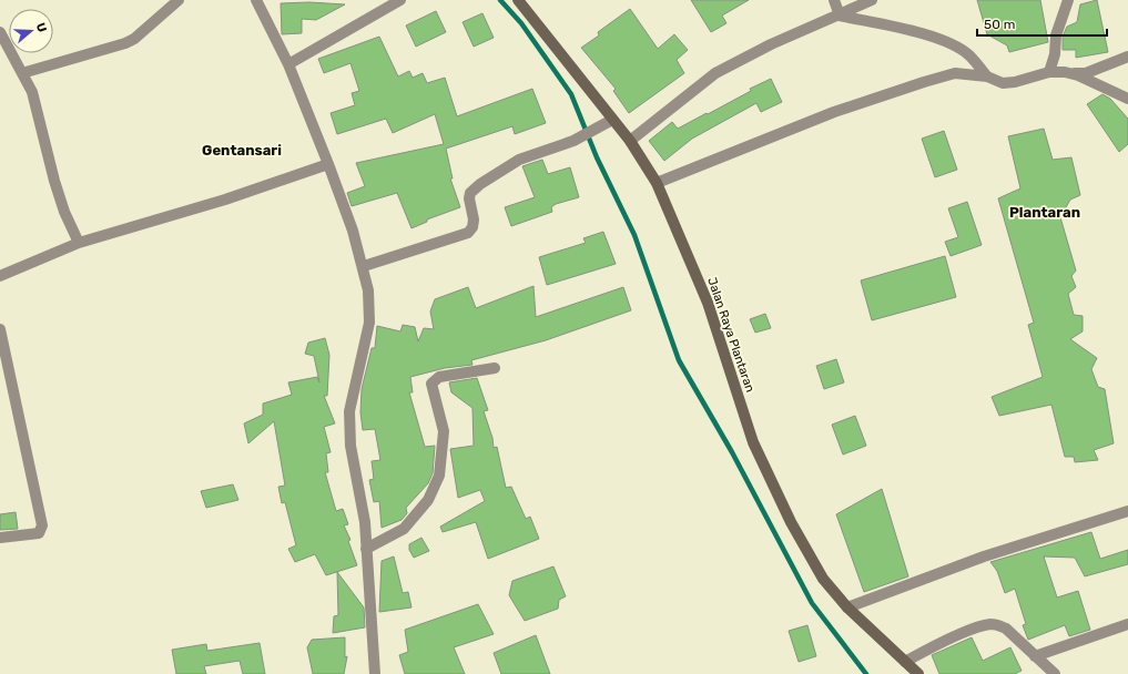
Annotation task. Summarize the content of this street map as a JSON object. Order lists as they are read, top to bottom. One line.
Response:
{"streets":{"main road":["Jalan Raya Plantaran"]},"districts":["Gentansari","Plantaran"],"scale_bar":"50 m","north":"right"}
